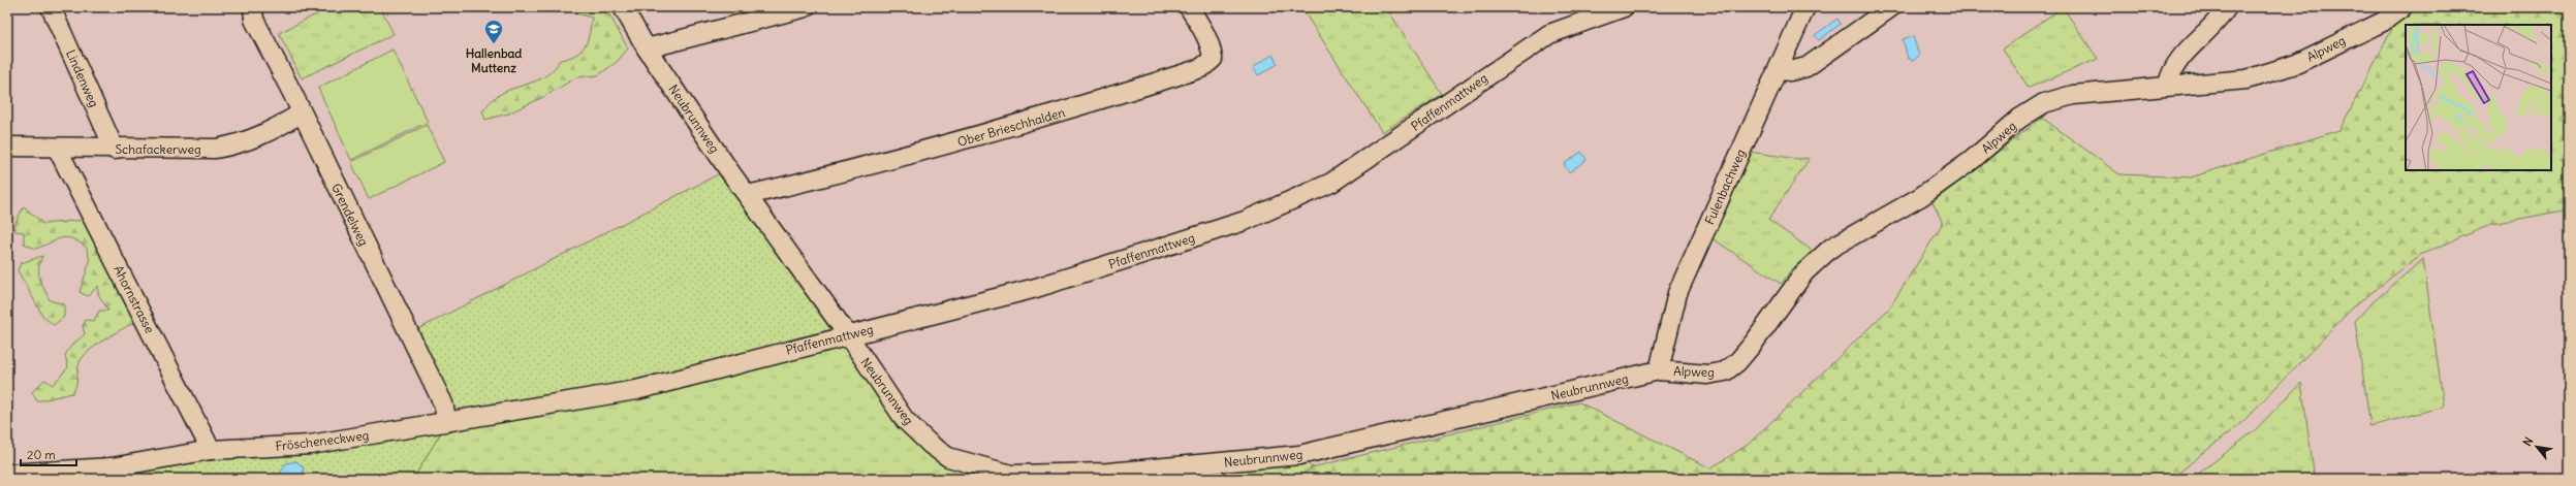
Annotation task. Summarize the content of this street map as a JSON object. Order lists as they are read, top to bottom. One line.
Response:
{"streets":{"street":["Alpweg","Lindenweg","Pfaffenmattweg","Neubrunnweg","Ober Brieschhalden","Schafackerweg","Fulenbachweg","Grendelweg","Ahornstrasse","Fröscheneckweg"]},"crossings":[["Alpweg","Neubrunnweg"],["Alpweg","Fulenbachweg"],["Lindenweg","Schafackerweg"],["Pfaffenmattweg","Neubrunnweg"],["Pfaffenmattweg","Fröscheneckweg"],["Neubrunnweg","Ober Brieschhalden"],["Neubrunnweg","Fulenbachweg"],["Schafackerweg","Grendelweg"],["Schafackerweg","Ahornstrasse"],["Grendelweg","Fröscheneckweg"],["Ahornstrasse","Fröscheneckweg"]],"places":{"school or university":["Hallenbad Muttenz"]},"scale_bar":"20 m","north":"top left"}
